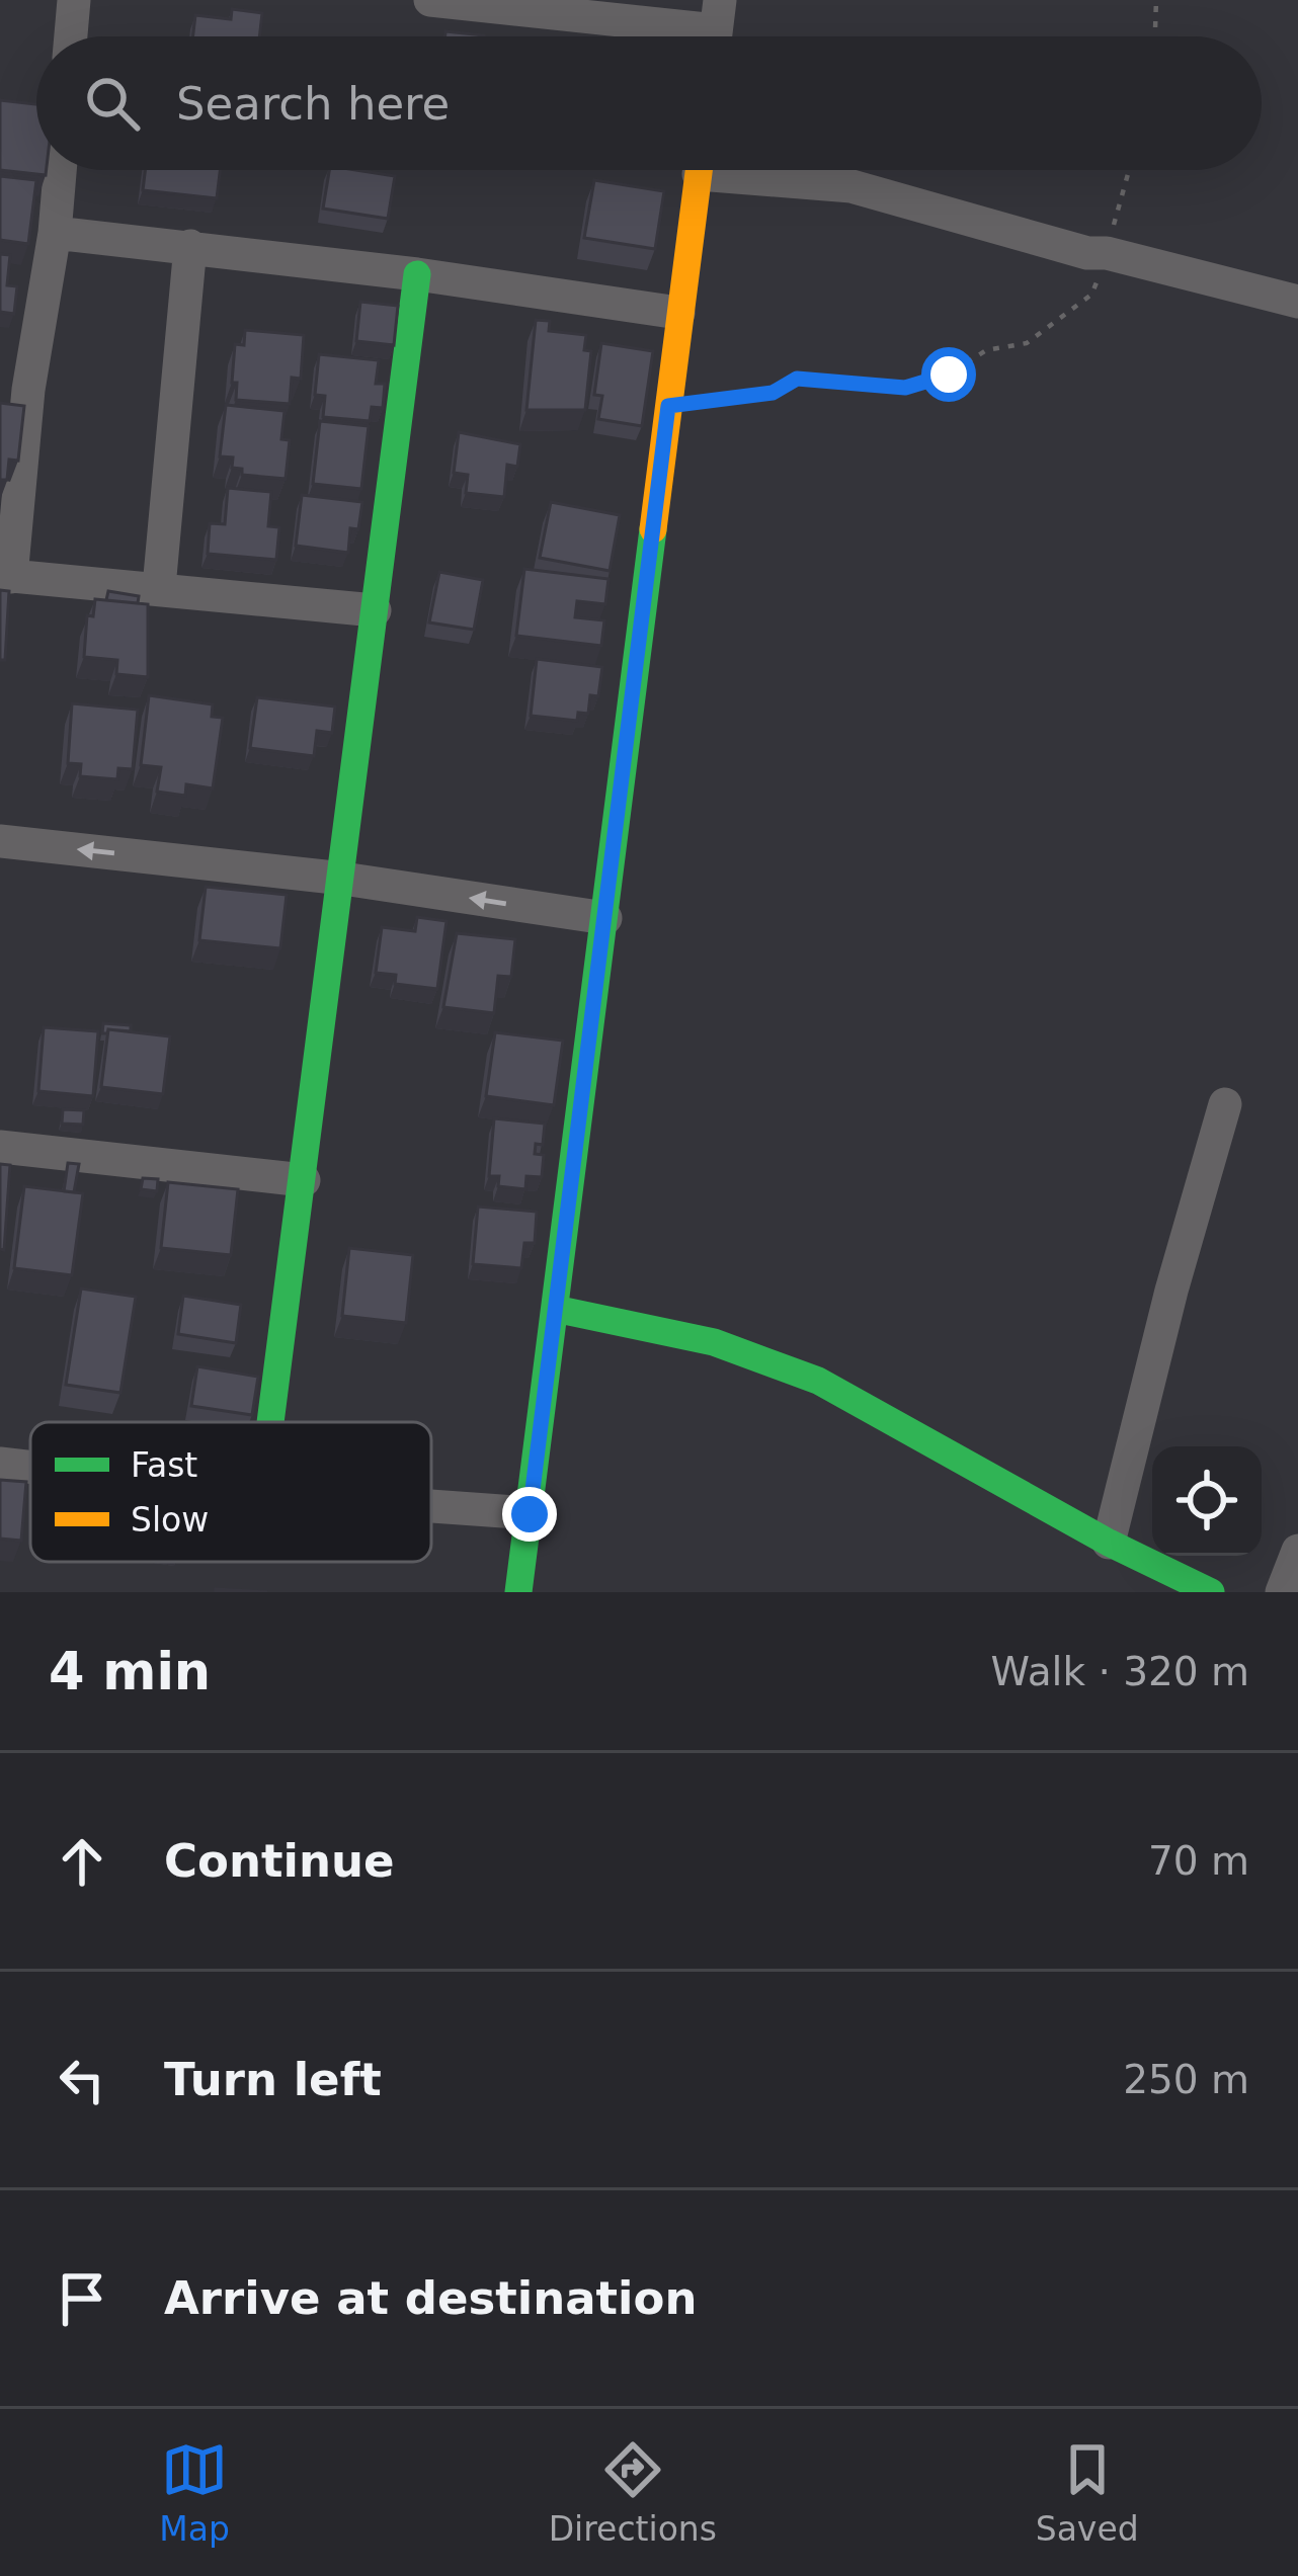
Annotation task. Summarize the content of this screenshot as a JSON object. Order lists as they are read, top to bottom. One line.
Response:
{"legend":["Fast","Slow"],"page":{"search":"Search here","heading":["4 min","Walk · 320 m"],"list":[["Continue","70 m"],["Turn left","250 m"],"Arrive at destination"],"nav":["Map","Directions","Saved"]}}
